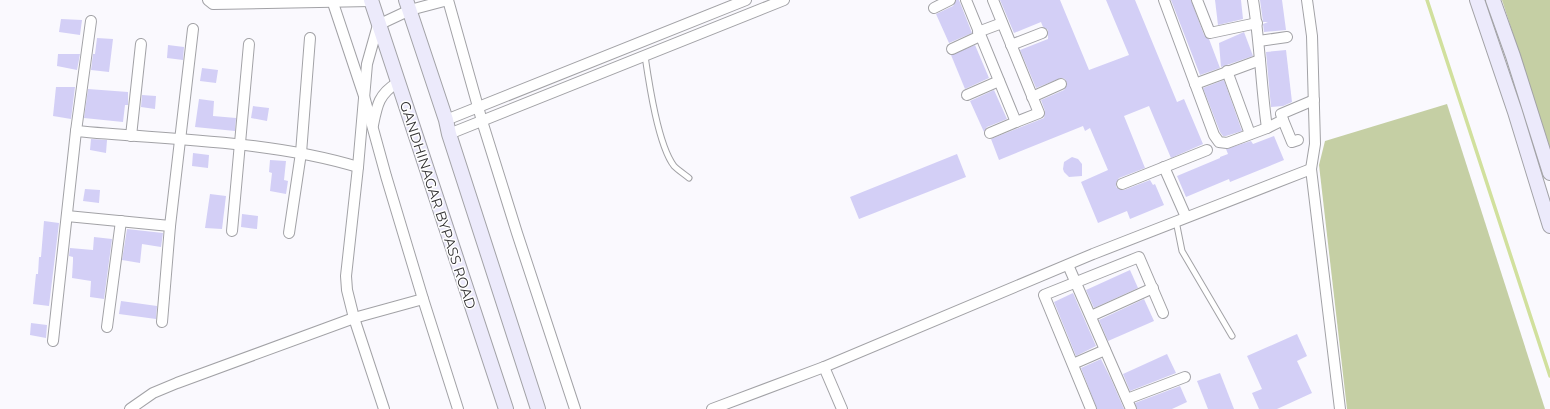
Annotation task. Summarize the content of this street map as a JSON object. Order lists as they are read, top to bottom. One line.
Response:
{"streets":{"main road":["GANDHINAGAR BYPASS ROAD"]}}
